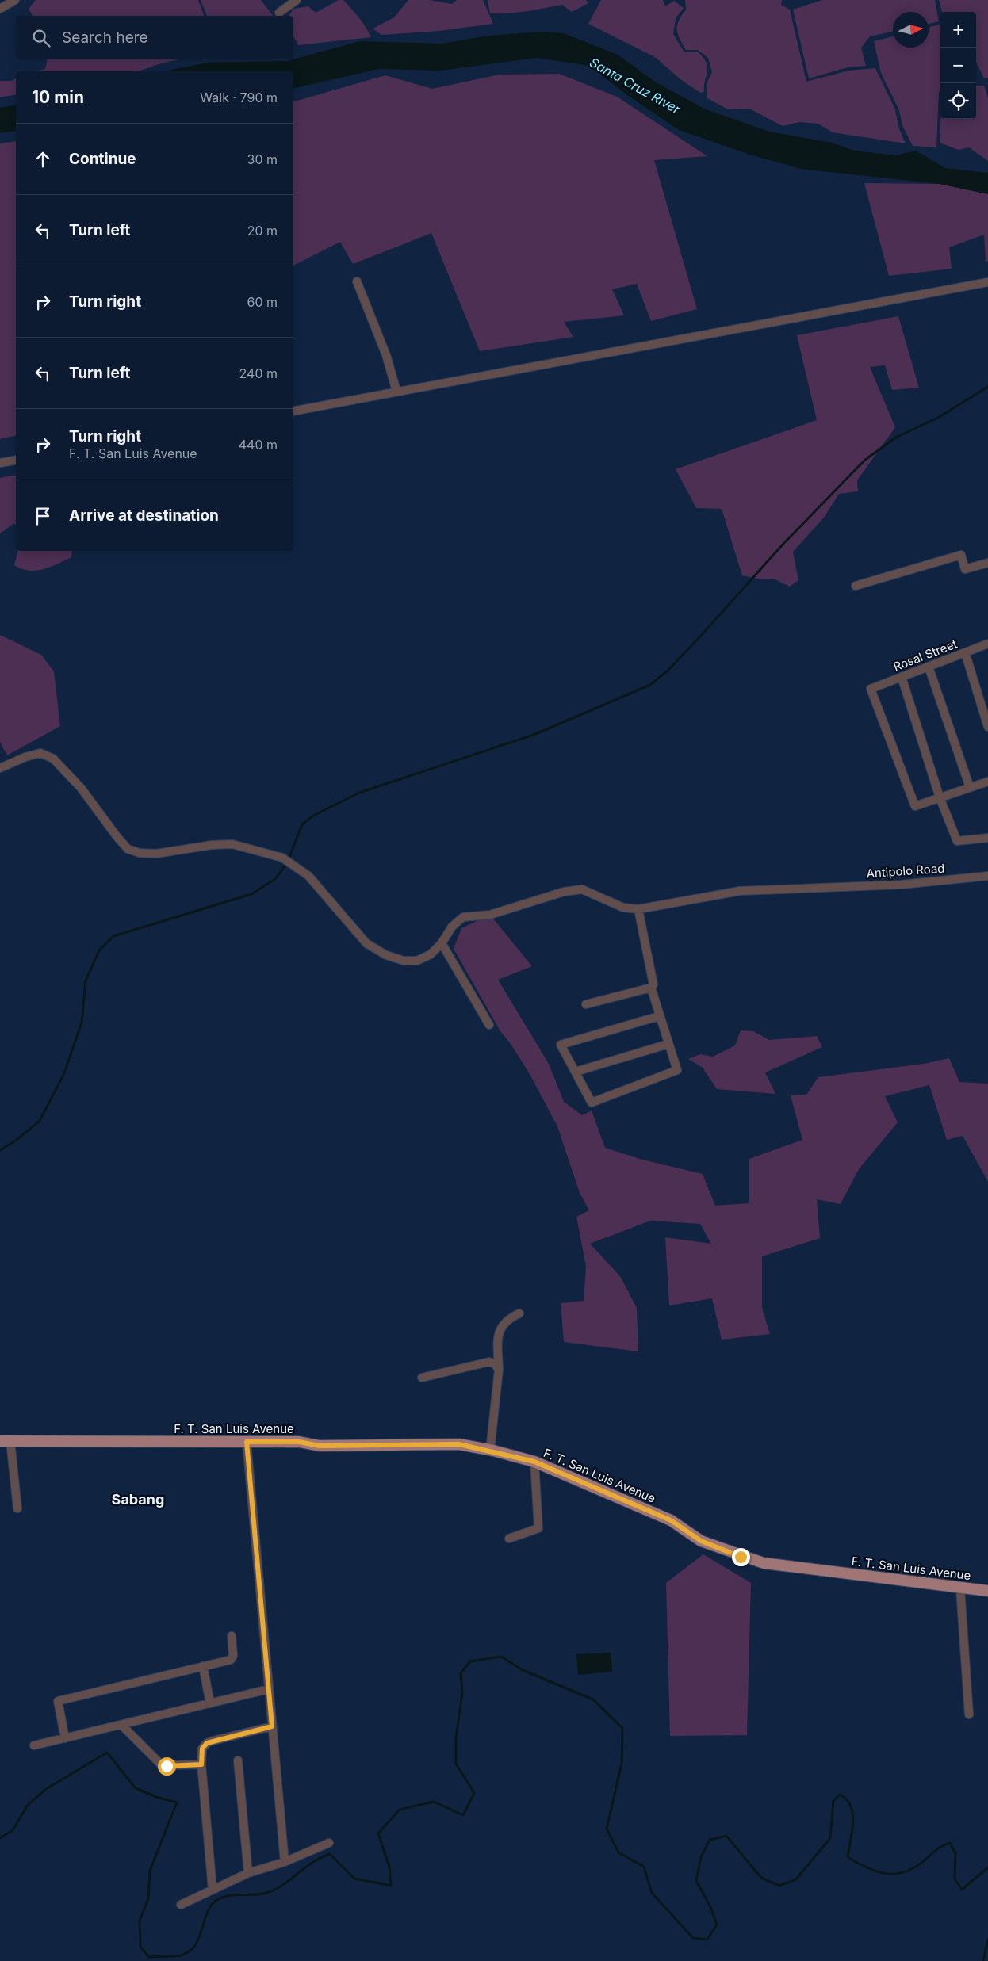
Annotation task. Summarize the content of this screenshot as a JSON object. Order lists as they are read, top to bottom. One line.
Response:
{"streets":{"main road":["F. T. San Luis Avenue"],"street":["Rosal Street","Antipolo Road"]},"districts":["Sabang"],"water":["Santa Cruz River"],"north":"right","page":{"map_buttons":["+","−"],"search":"Search here","heading":["10 min","Walk · 790 m"],"list":[["Continue","30 m"],["Turn left","20 m"],["Turn right","60 m"],["Turn left","240 m"],["Turn right","F. T. San Luis Avenue","440 m"],"Arrive at destination"]}}
